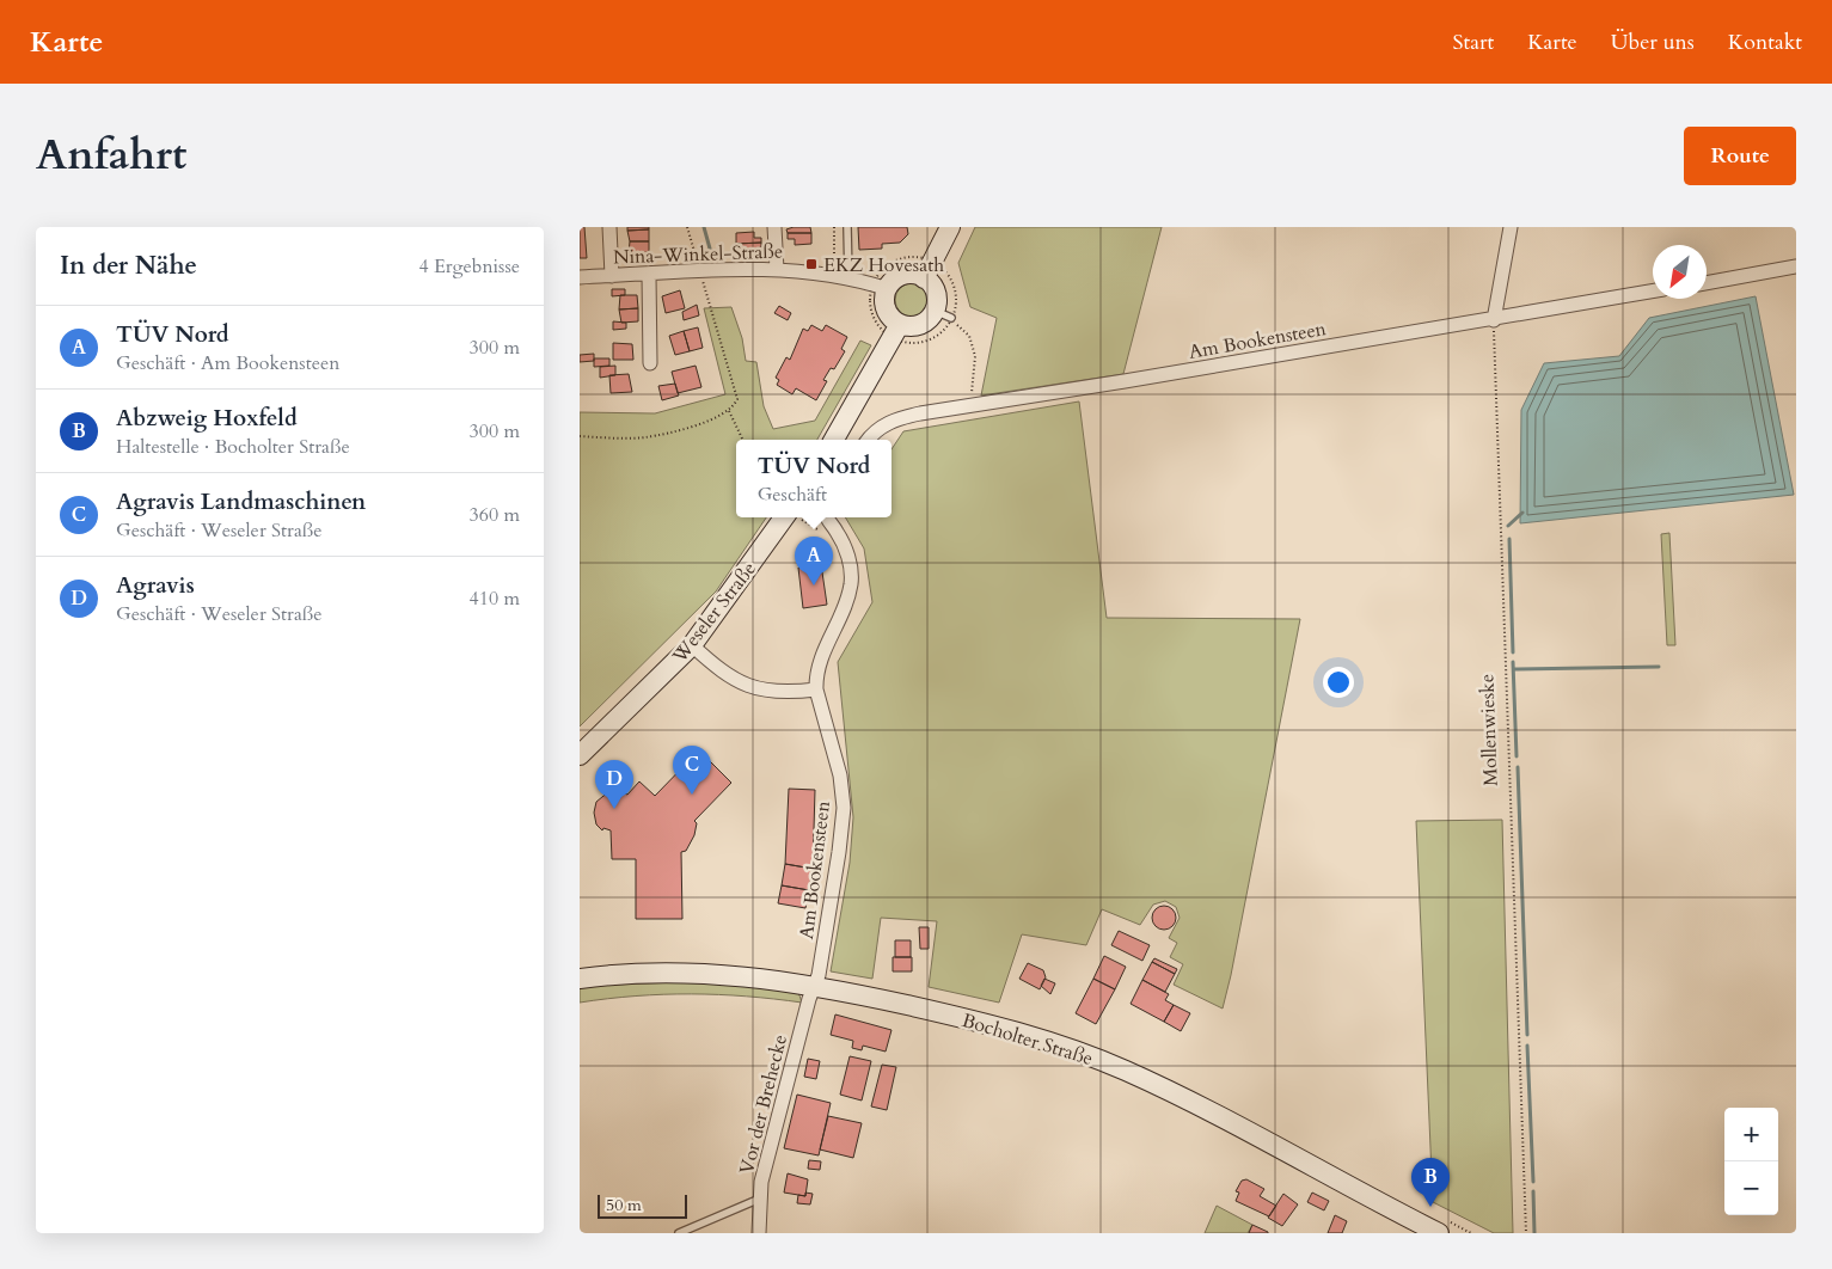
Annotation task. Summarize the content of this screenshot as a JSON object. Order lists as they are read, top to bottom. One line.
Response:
{"streets":{"main road":["Weseler Straße","Bocholter Straße"],"street":["Nina-Winkel-Straße","Am Bookensteen","Vor der Brehecke"],"path":["Mollenwieske"]},"crossings":[["Am Bookensteen","Mollenwieske"],["Am Bookensteen","Bocholter Straße"],["Am Bookensteen","Vor der Brehecke"],["Bocholter Straße","Vor der Brehecke"]],"places":{"transit":["EKZ Hovesath"]},"scale_bar":"50 m","north":"bottom left","page":{"header":"Karte","nav":["Start","Karte","Über uns","Kontakt"],"title":"Anfahrt","buttons":"Route","heading":["In der Nähe","4 Ergebnisse"],"list":[{"mark":"A","name":"TÜV Nord","note":"Geschäft · Am Bookensteen","value":"300 m"},{"mark":"B","name":"Abzweig Hoxfeld","note":"Haltestelle · Bocholter Straße","value":"300 m"},{"mark":"C","name":"Agravis Landmaschinen","note":"Geschäft · Weseler Straße","value":"360 m"},{"mark":"D","name":"Agravis","note":"Geschäft · Weseler Straße","value":"410 m"}],"popup":["TÜV Nord","Geschäft"],"pins":["A","C","D","B"],"map_buttons":["+","−"],"scale":"50 m"}}
